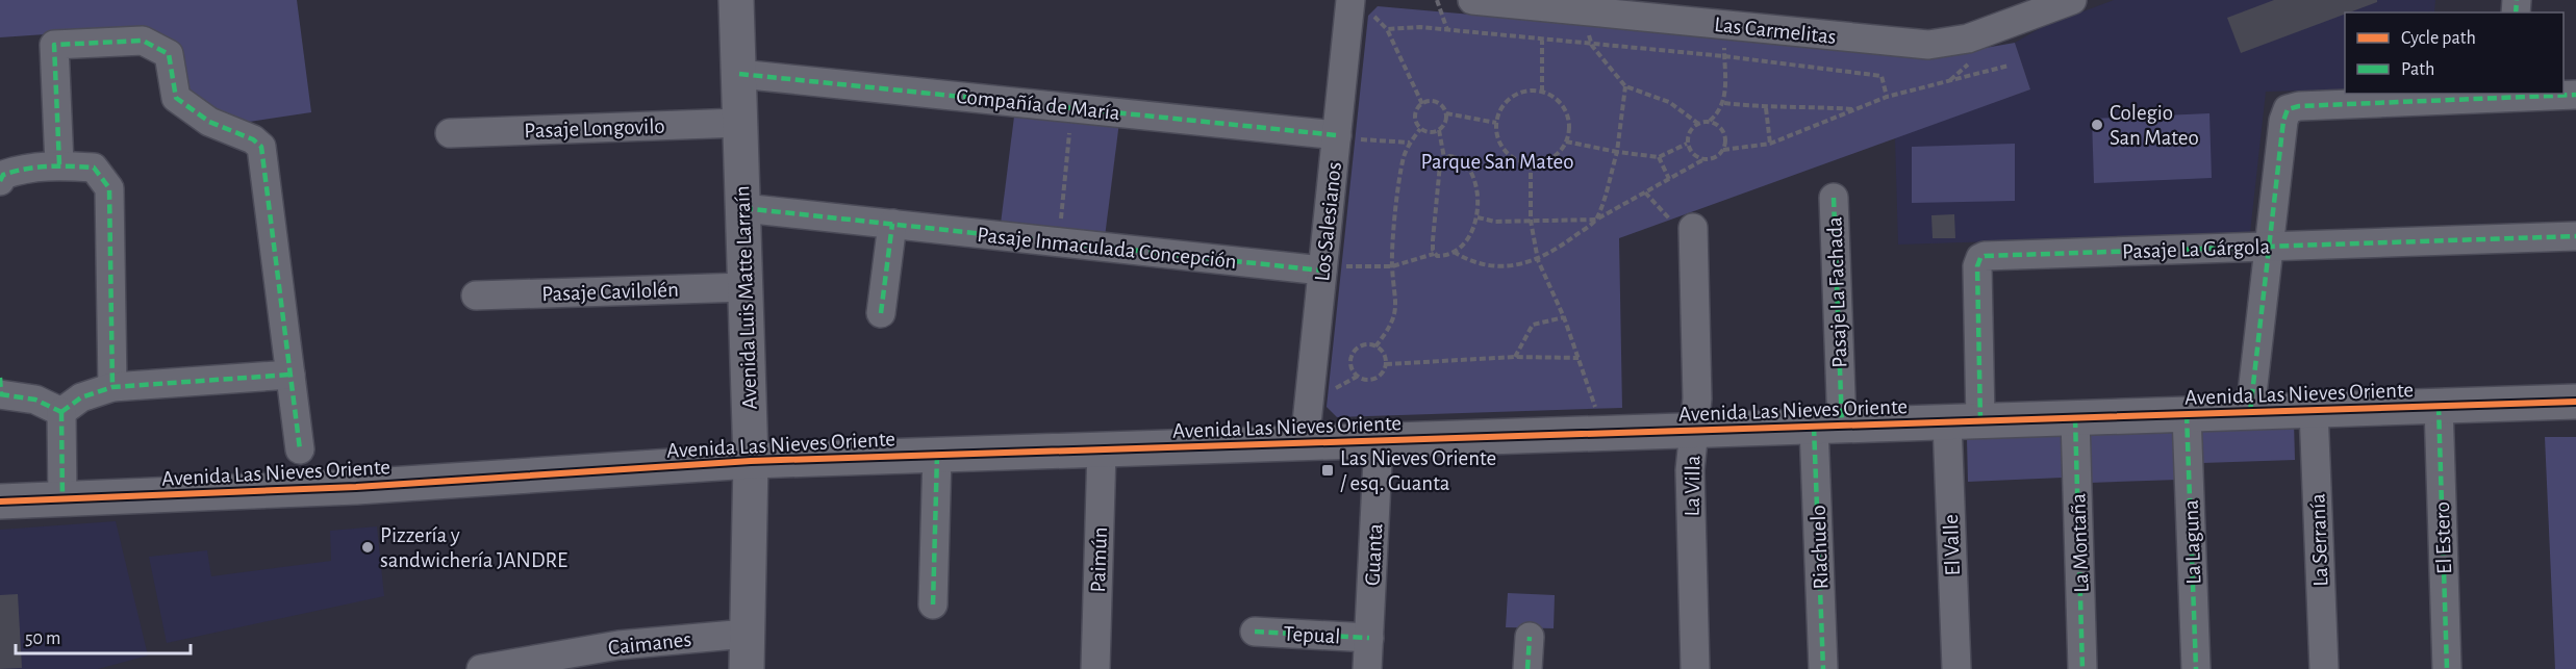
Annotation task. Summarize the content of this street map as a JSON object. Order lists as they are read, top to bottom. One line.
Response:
{"streets":{"street":["Las Carmelitas","Compañía de María","Pasaje Longovilo","Los Salesianos","Pasaje Inmaculada Concepción","Pasaje La Gárgola","Pasaje Cavilolén","Pasaje La Fachada","Avenida Luis Matte Larraín","Avenida Las Nieves Oriente","La Villa","El Estero","La Serranía","La Laguna","La Montaña","El Valle","Riachuelo","Guanta","Paimún","Tepual","Caimanes"]},"crossings":[["Compañía de María","Los Salesianos"],["Compañía de María","Avenida Luis Matte Larraín"],["Pasaje Longovilo","Avenida Luis Matte Larraín"],["Los Salesianos","Pasaje Inmaculada Concepción"],["Los Salesianos","Avenida Las Nieves Oriente"],["Pasaje Inmaculada Concepción","Avenida Luis Matte Larraín"],["Pasaje La Gárgola","Avenida Las Nieves Oriente"],["Pasaje La Gárgola","El Valle"],["Pasaje Cavilolén","Avenida Luis Matte Larraín"],["Pasaje La Fachada","Avenida Las Nieves Oriente"],["Pasaje La Fachada","Riachuelo"],["Avenida Luis Matte Larraín","Avenida Las Nieves Oriente"],["Avenida Luis Matte Larraín","Caimanes"],["Avenida Las Nieves Oriente","La Villa"],["Avenida Las Nieves Oriente","El Estero"],["Avenida Las Nieves Oriente","La Serranía"],["Avenida Las Nieves Oriente","La Laguna"],["Avenida Las Nieves Oriente","La Montaña"],["Avenida Las Nieves Oriente","El Valle"],["Avenida Las Nieves Oriente","Riachuelo"],["Avenida Las Nieves Oriente","Guanta"],["Avenida Las Nieves Oriente","Paimún"],["Guanta","Tepual"]],"parks":["Parque San Mateo"],"places":{"other":["Colegio San Mateo","Pizzería y sandwichería JANDRE"],"transit":["Las Nieves Oriente / esq. Guanta"]},"legend":["Cycle path","Path"],"scale_bar":"50 m"}
